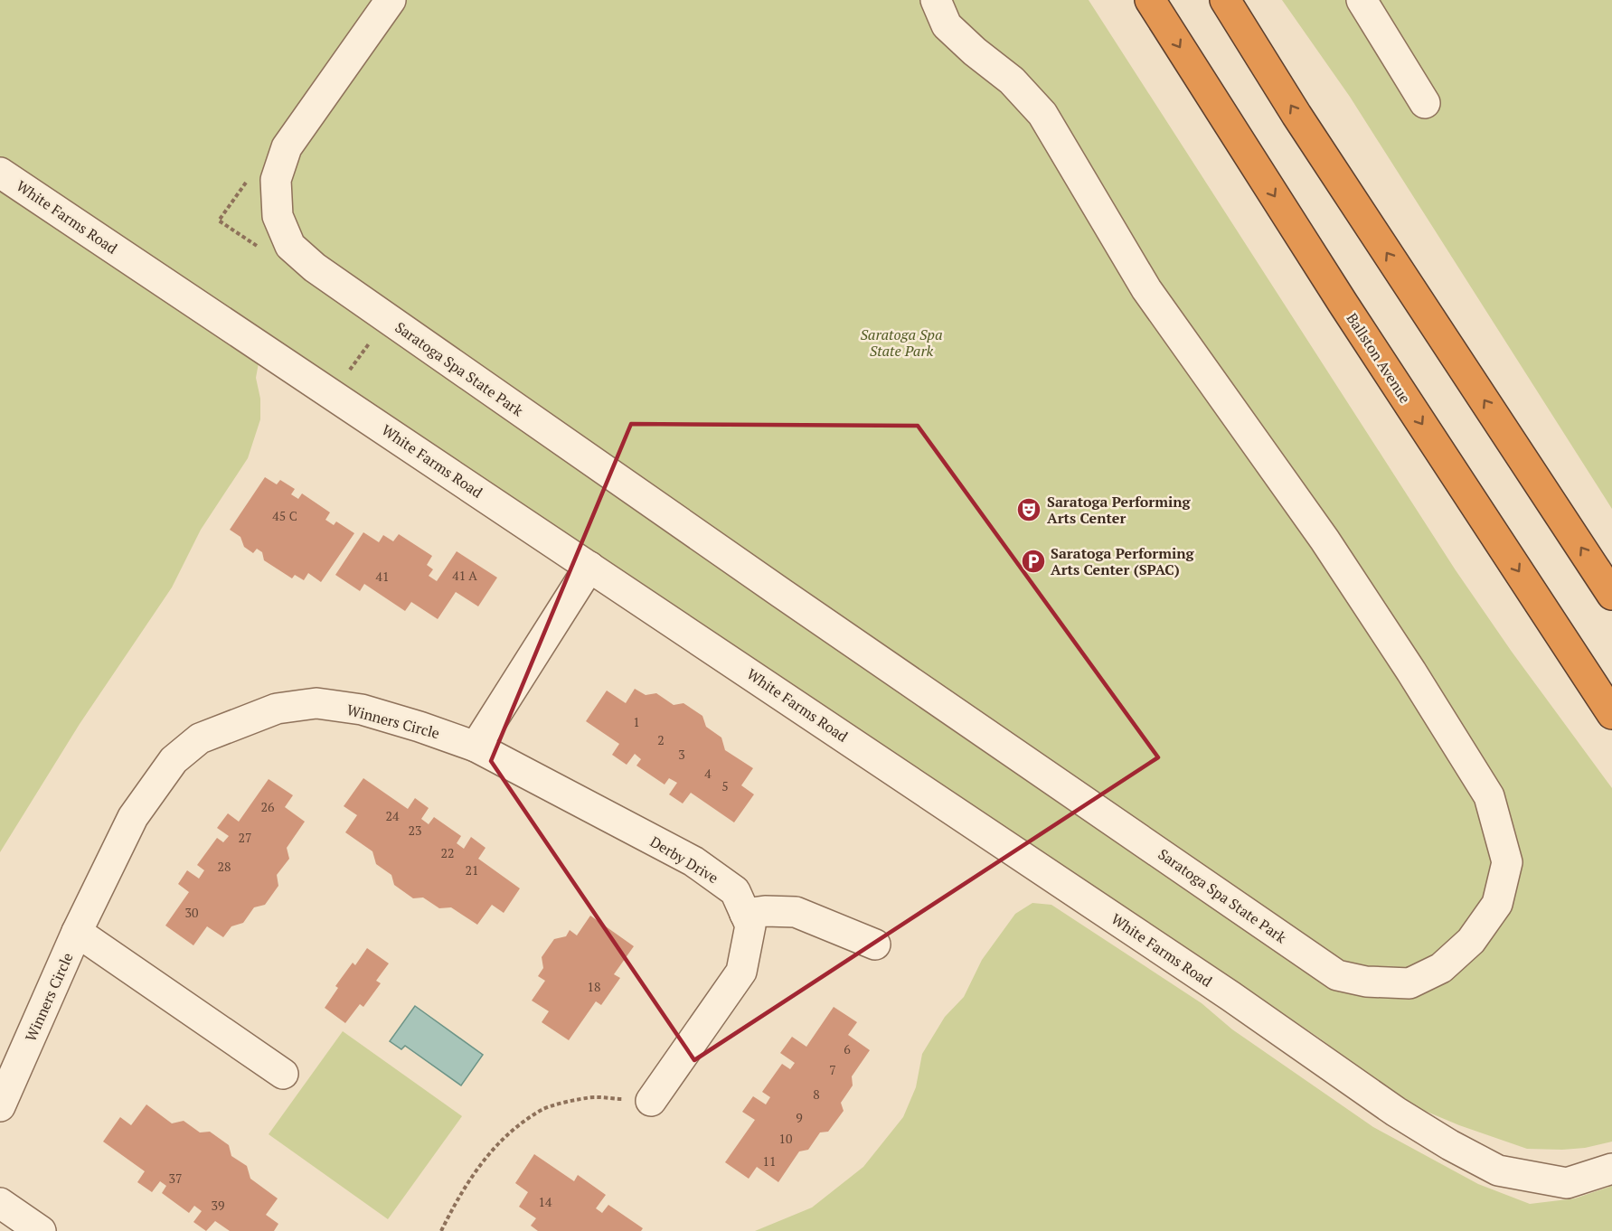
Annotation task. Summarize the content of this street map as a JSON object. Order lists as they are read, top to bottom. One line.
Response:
{"streets":{"highway":["Ballston Avenue"],"street":["White Farms Road","Saratoga Spa State Park","Winners Circle","Derby Drive"]},"crossings":[["Winners Circle","Derby Drive"]],"parks":["Saratoga Spa State Park"],"places":{"theatre":["Saratoga Performing Arts Center"],"parking":["Saratoga Performing Arts Center (SPAC)"]},"house_numbers":["45 C","41 A","41","1","2","3","4","5","26","24","23","27","22","28","21","30","18","6","7","8","9","10","11","37","14","39"]}
